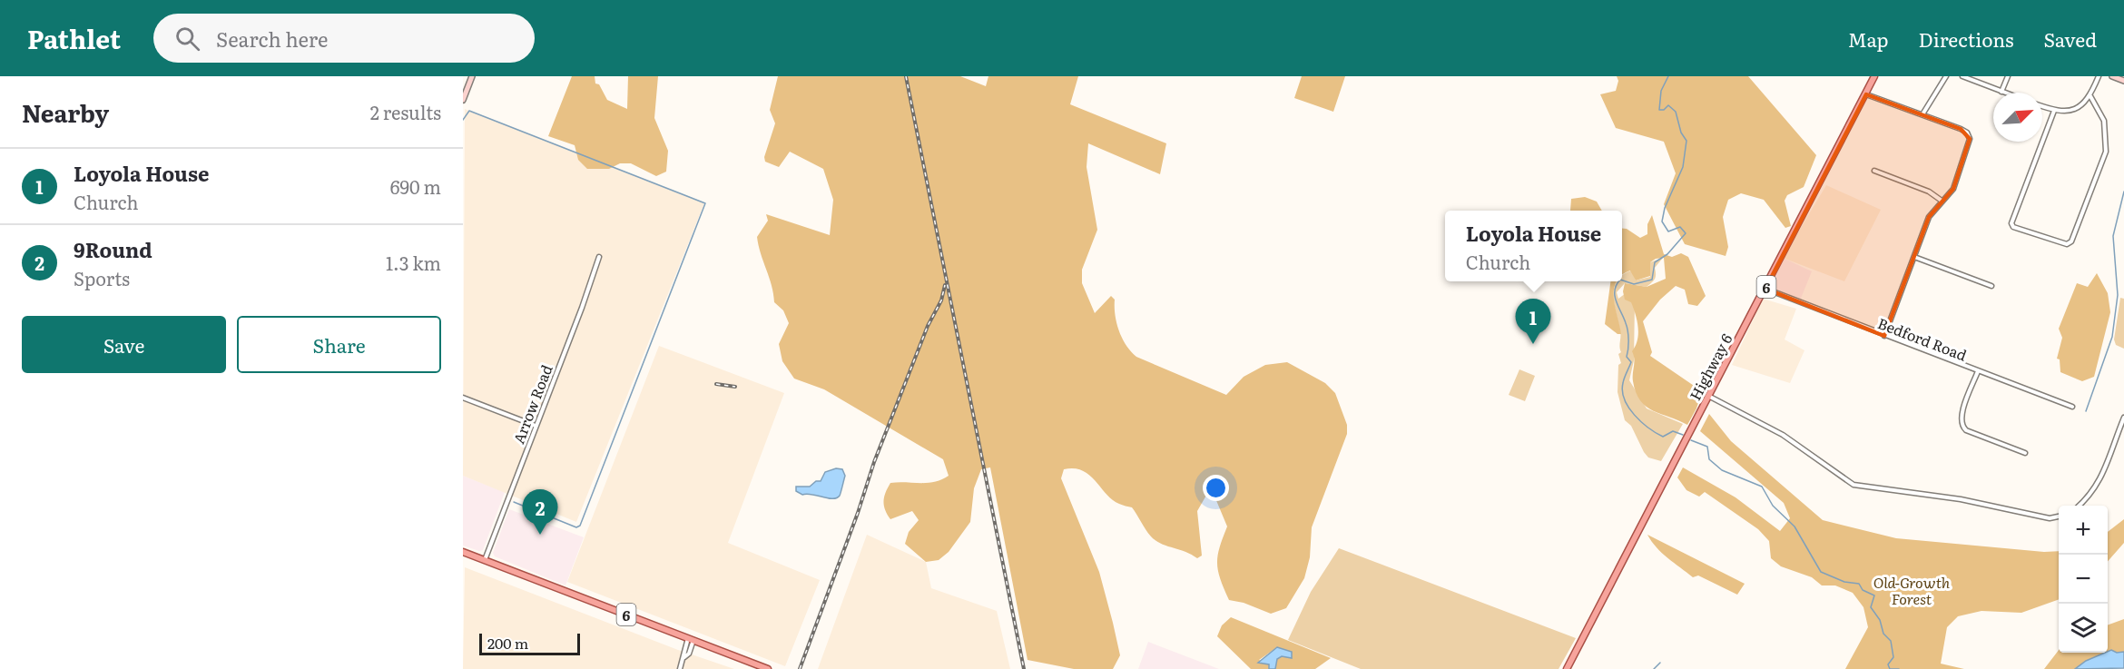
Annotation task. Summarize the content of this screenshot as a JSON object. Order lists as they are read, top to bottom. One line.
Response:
{"streets":{"main road":["6","Highway 6"],"street":["Bedford Road","Arrow Road"]},"crossings":[["6","Arrow Road"],["Bedford Road","Highway 6"]],"parks":["Old-Growth Forest"],"scale_bar":"200 m","north":"top right","page":{"header":"Pathlet","search":"Search here","nav":["Map","Directions","Saved"],"heading":["Nearby","2 results"],"list":[{"mark":"1","name":"Loyola House","note":"Church","value":"690 m"},{"mark":"2","name":"9Round","note":"Sports","value":"1.3 km"}],"popup":["Loyola House","Church"],"pins":["1","2"],"buttons":["Save","Share"],"map_buttons":["+","−"],"scale":"200 m"}}
